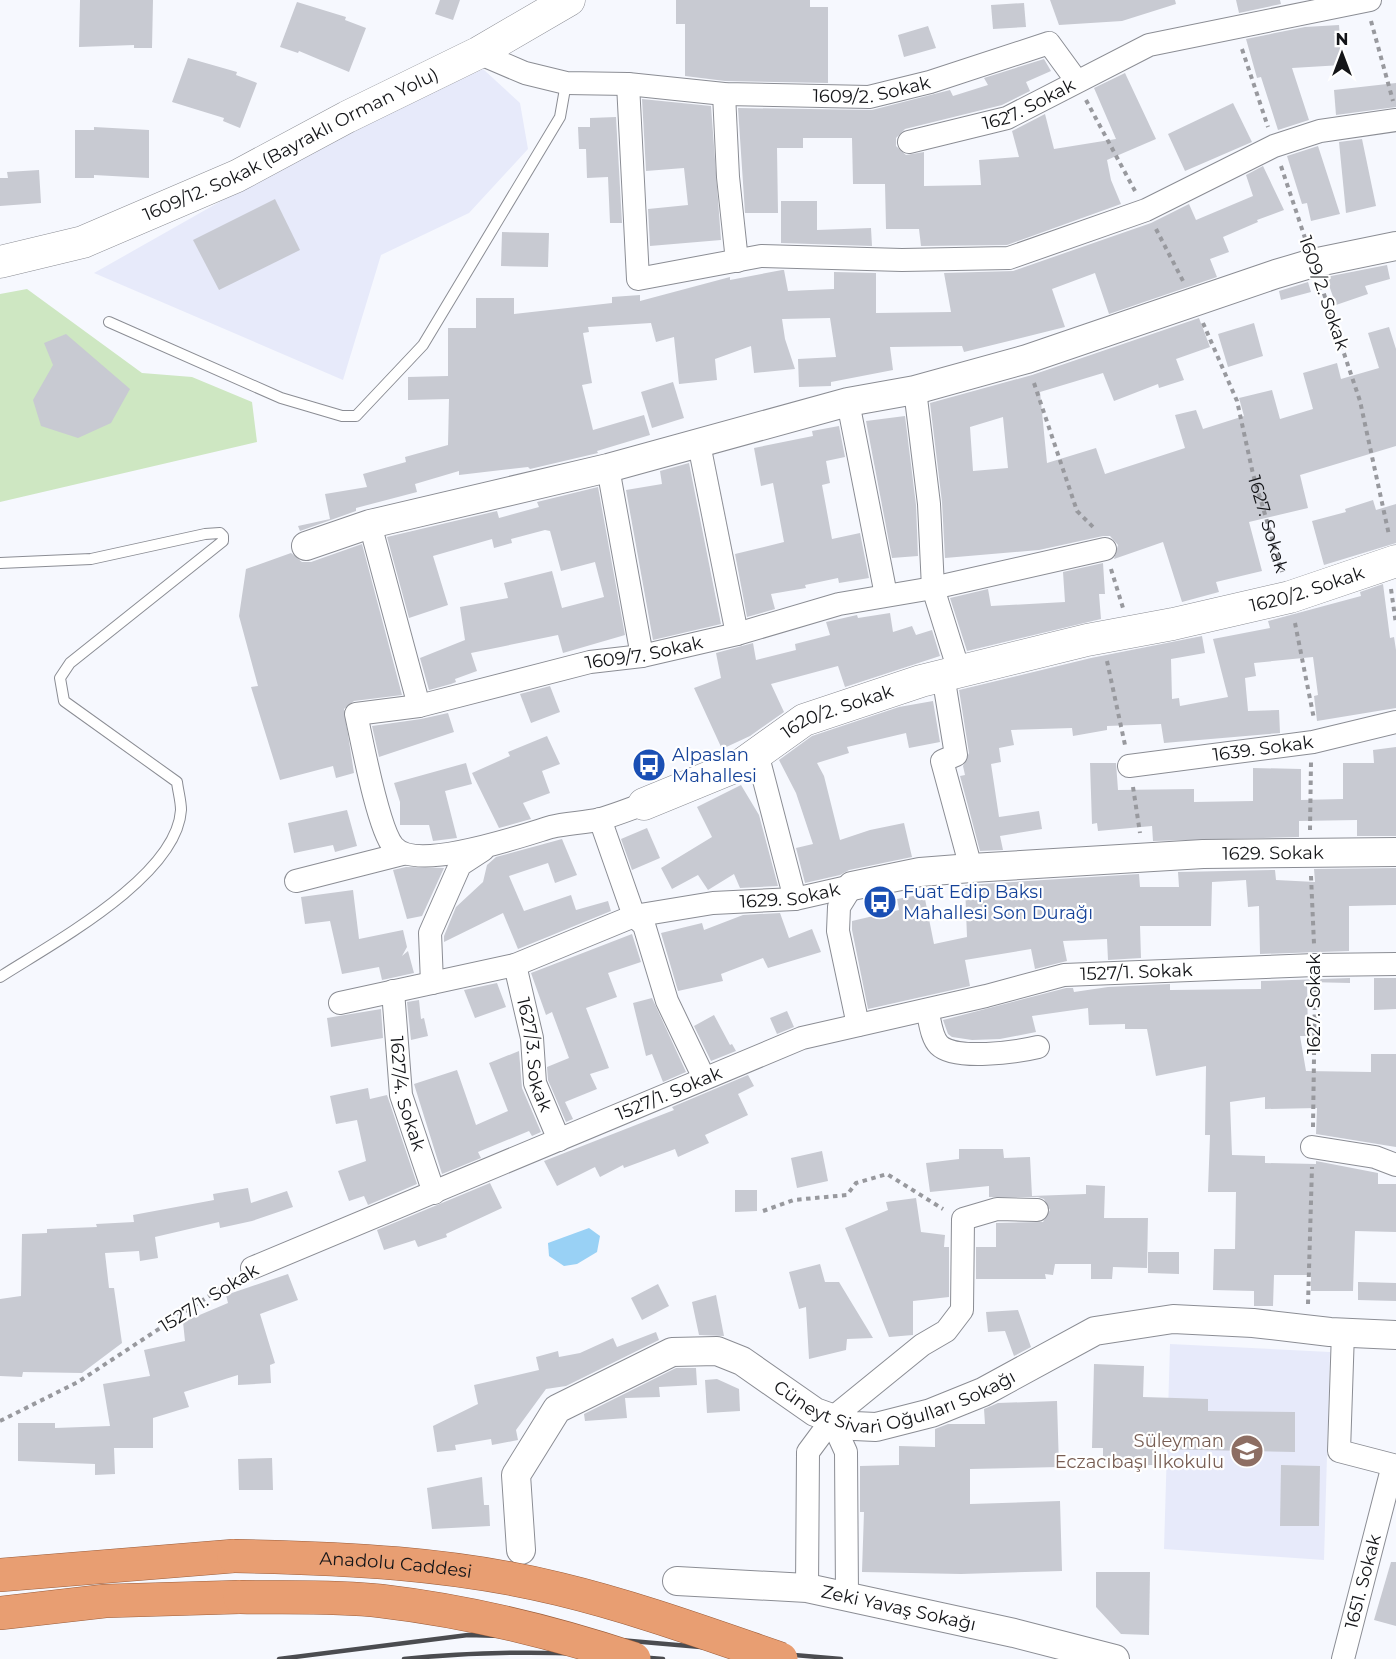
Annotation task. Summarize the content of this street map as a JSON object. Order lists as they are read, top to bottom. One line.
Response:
{"streets":{"highway":["Anadolu Caddesi"],"main road":["1609/12. Sokak (Bayraklı Orman Yolu)","1620/2. Sokak"],"street":["1609/2. Sokak","1627. Sokak","1609/7. Sokak","1639. Sokak","1629. Sokak","1527/1. Sokak","1627/3. Sokak","1627/4. Sokak","Cüneyt Sivari Oğulları Sokağı","1651. Sokak","Zeki Yavaş Sokağı"]},"crossings":[["1609/2. Sokak","1627. Sokak"],["1609/2. Sokak","1609/12. Sokak (Bayraklı Orman Yolu)"],["1609/2. Sokak","1620/2. Sokak"],["1627. Sokak","1620/2. Sokak"],["1627. Sokak","1639. Sokak"],["1627. Sokak","1629. Sokak"],["1627. Sokak","1527/1. Sokak"],["1627. Sokak","Cüneyt Sivari Oğulları Sokağı"],["1620/2. Sokak","1609/7. Sokak"],["1629. Sokak","1627/3. Sokak"],["1629. Sokak","1627/4. Sokak"],["1527/1. Sokak","1627/3. Sokak"],["1527/1. Sokak","1627/4. Sokak"],["Cüneyt Sivari Oğulları Sokağı","1651. Sokak"]],"places":{"bus stop":["Alpaslan Mahallesi","Fuat Edip Baksı Mahallesi Son Durağı"],"school or university":["Süleyman Eczacıbaşı İlkokulu"]},"north":"top"}
